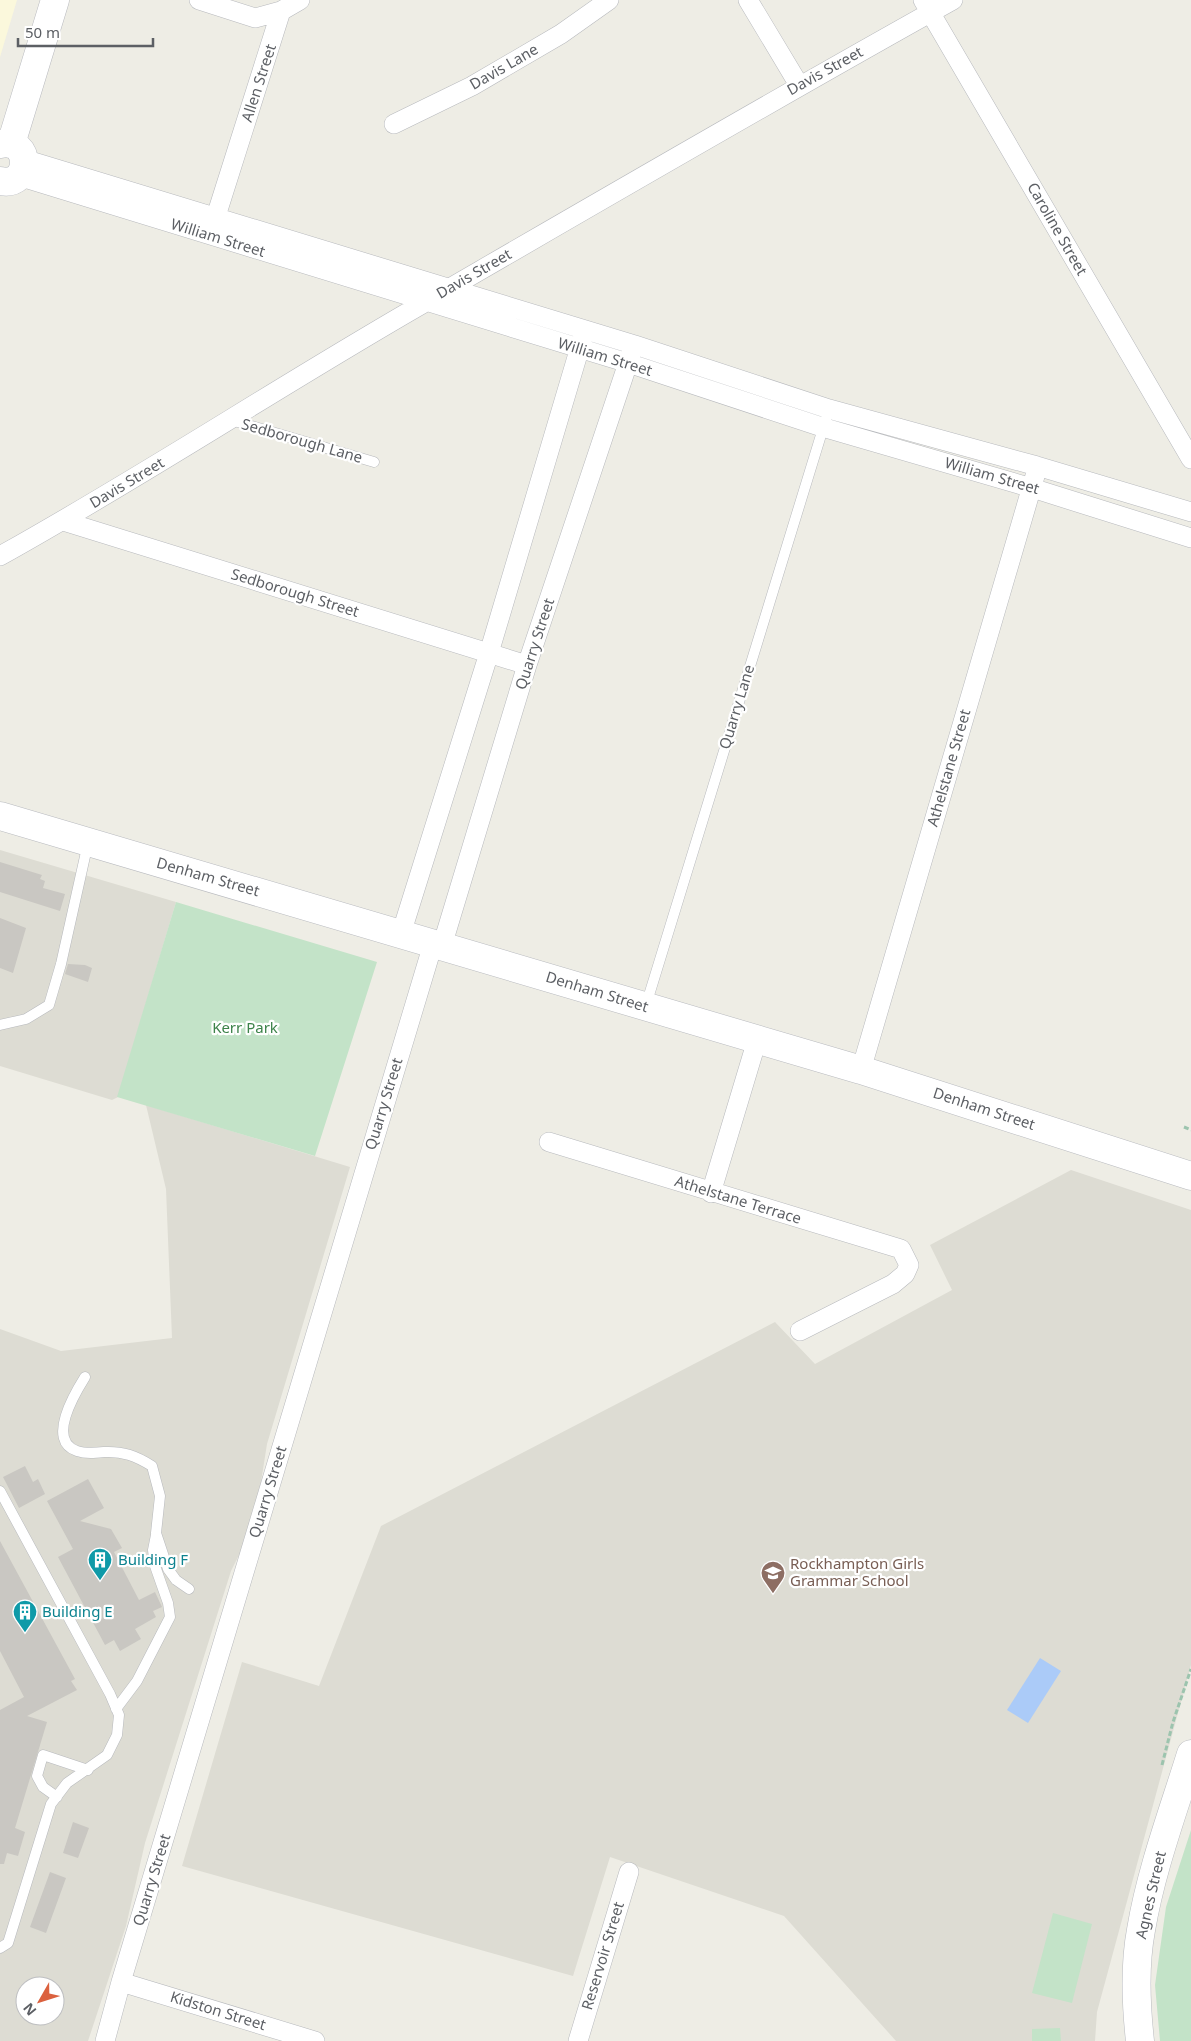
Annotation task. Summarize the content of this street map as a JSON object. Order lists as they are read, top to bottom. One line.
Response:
{"streets":{"street":["Davis Lane","Davis Street","Allen Street","Caroline Street","William Street","Sedborough Street","Quarry Street","Athelstane Street","Denham Street","Athelstane Terrace","Agnes Street","Reservoir Street","Kidston Street"],"lane":["Sedborough Lane","Quarry Lane"]},"crossings":[["Davis Street","Caroline Street"],["Davis Street","William Street"],["Davis Street","Sedborough Lane"],["Davis Street","Sedborough Street"],["Allen Street","William Street"],["William Street","Quarry Street"],["William Street","Quarry Lane"],["William Street","Athelstane Street"],["Sedborough Street","Quarry Street"],["Quarry Street","Denham Street"],["Quarry Street","Kidston Street"],["Quarry Lane","Denham Street"],["Athelstane Street","Denham Street"]],"parks":["Kerr Park"],"places":{"building":["Building F","Building E"],"school or university":["Rockhampton Girls Grammar School"]},"scale_bar":"50 m","north":"bottom left"}
